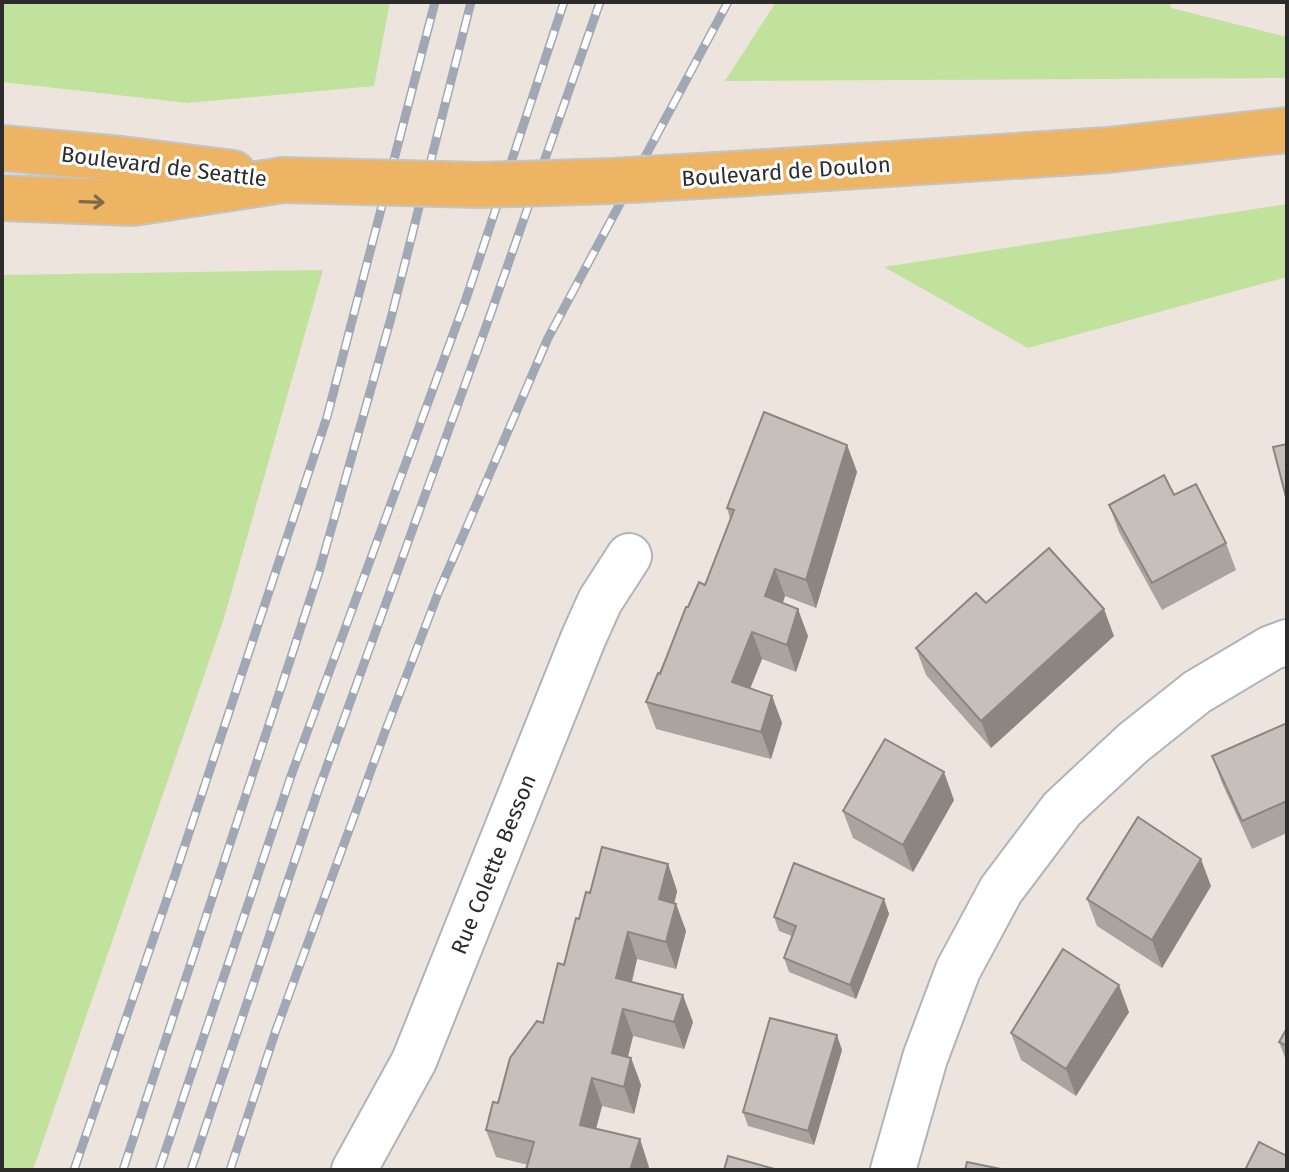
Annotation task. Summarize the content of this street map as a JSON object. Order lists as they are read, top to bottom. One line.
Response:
{"streets":{"main road":["Boulevard de Seattle","Boulevard de Doulon"],"street":["Rue Colette Besson"]},"crossings":[["Boulevard de Seattle","Boulevard de Doulon"]]}
